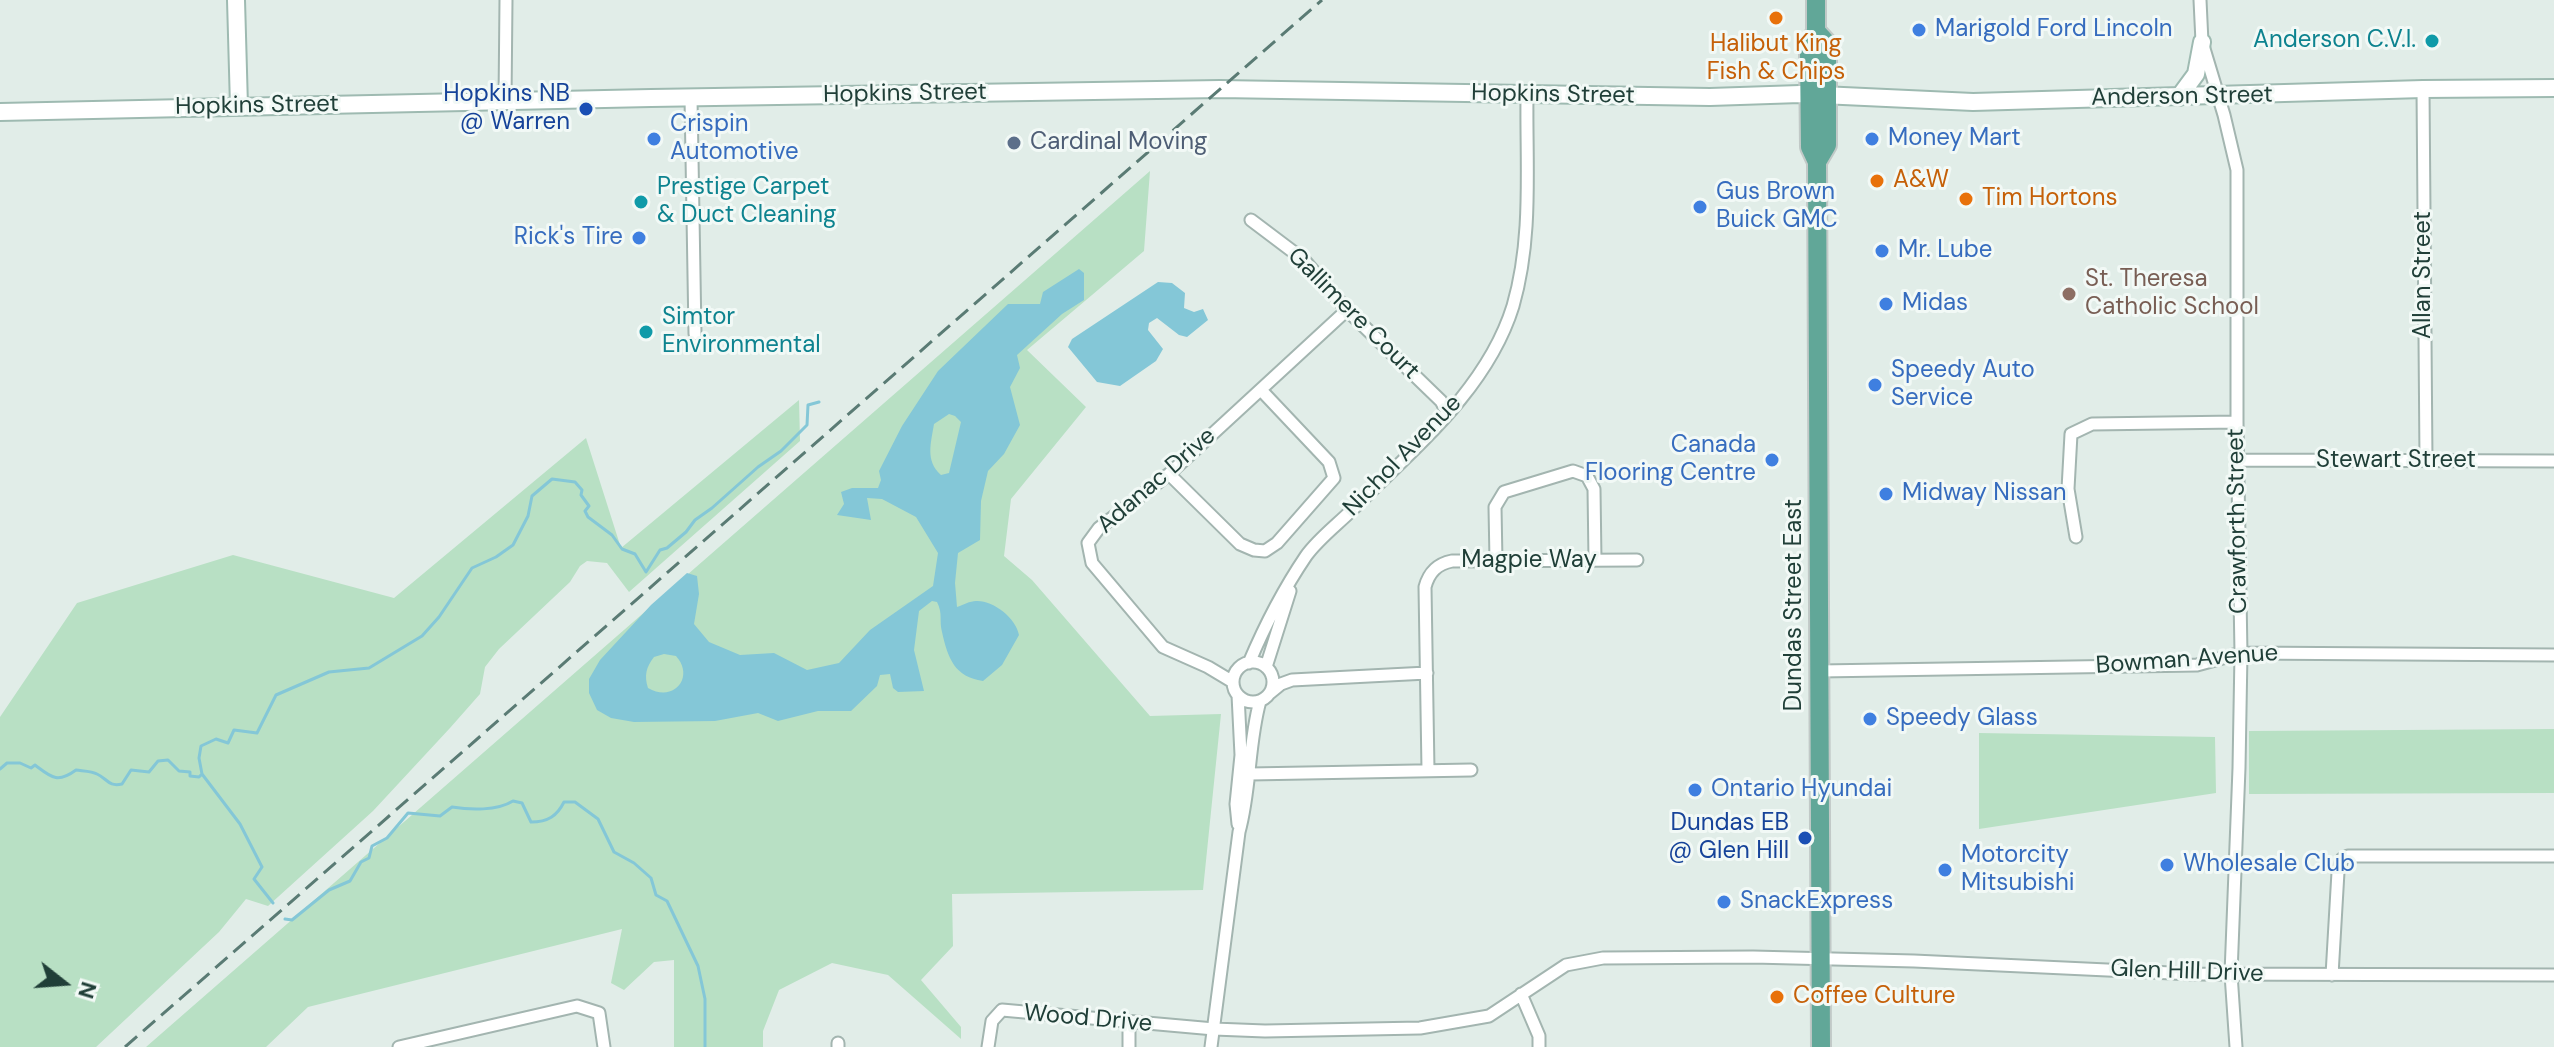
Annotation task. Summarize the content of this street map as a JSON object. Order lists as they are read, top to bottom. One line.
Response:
{"streets":{"main road":["Hopkins Street","Anderson Street","Dundas Street East"],"street":["Allan Street","Gallimere Court","Nichol Avenue","Stewart Street","Adanac Drive","Crawforth Street","Magpie Way","Bowman Avenue","Glen Hill Drive","Wood Drive"]},"crossings":[["Hopkins Street","Anderson Street"],["Hopkins Street","Nichol Avenue"],["Hopkins Street","Dundas Street East"],["Anderson Street","Allan Street"],["Anderson Street","Crawforth Street"],["Anderson Street","Dundas Street East"],["Allan Street","Stewart Street"],["Gallimere Court","Nichol Avenue"],["Gallimere Court","Adanac Drive"],["Nichol Avenue","Adanac Drive"],["Stewart Street","Crawforth Street"],["Crawforth Street","Bowman Avenue"],["Crawforth Street","Glen Hill Drive"],["Dundas Street East","Bowman Avenue"],["Dundas Street East","Glen Hill Drive"],["Glen Hill Drive","Wood Drive"]],"places":["Halibut King Fish & Chips","Marigold Ford Lincoln","Anderson C.V.I.","Hopkins NB @ Warren","Crispin Automotive","Money Mart","Cardinal Moving","A&W","Tim Hortons","Prestige Carpet & Duct Cleaning","Gus Brown Buick GMC","Rick's Tire","Mr. Lube","St. Theresa Catholic School","Midas","Simtor Environmental","Speedy Auto Service","Canada Flooring Centre","Midway Nissan","Speedy Glass","Ontario Hyundai","Dundas EB @ Glen Hill","Wholesale Club","Motorcity Mitsubishi","SnackExpress","Coffee Culture"],"north":"right"}
